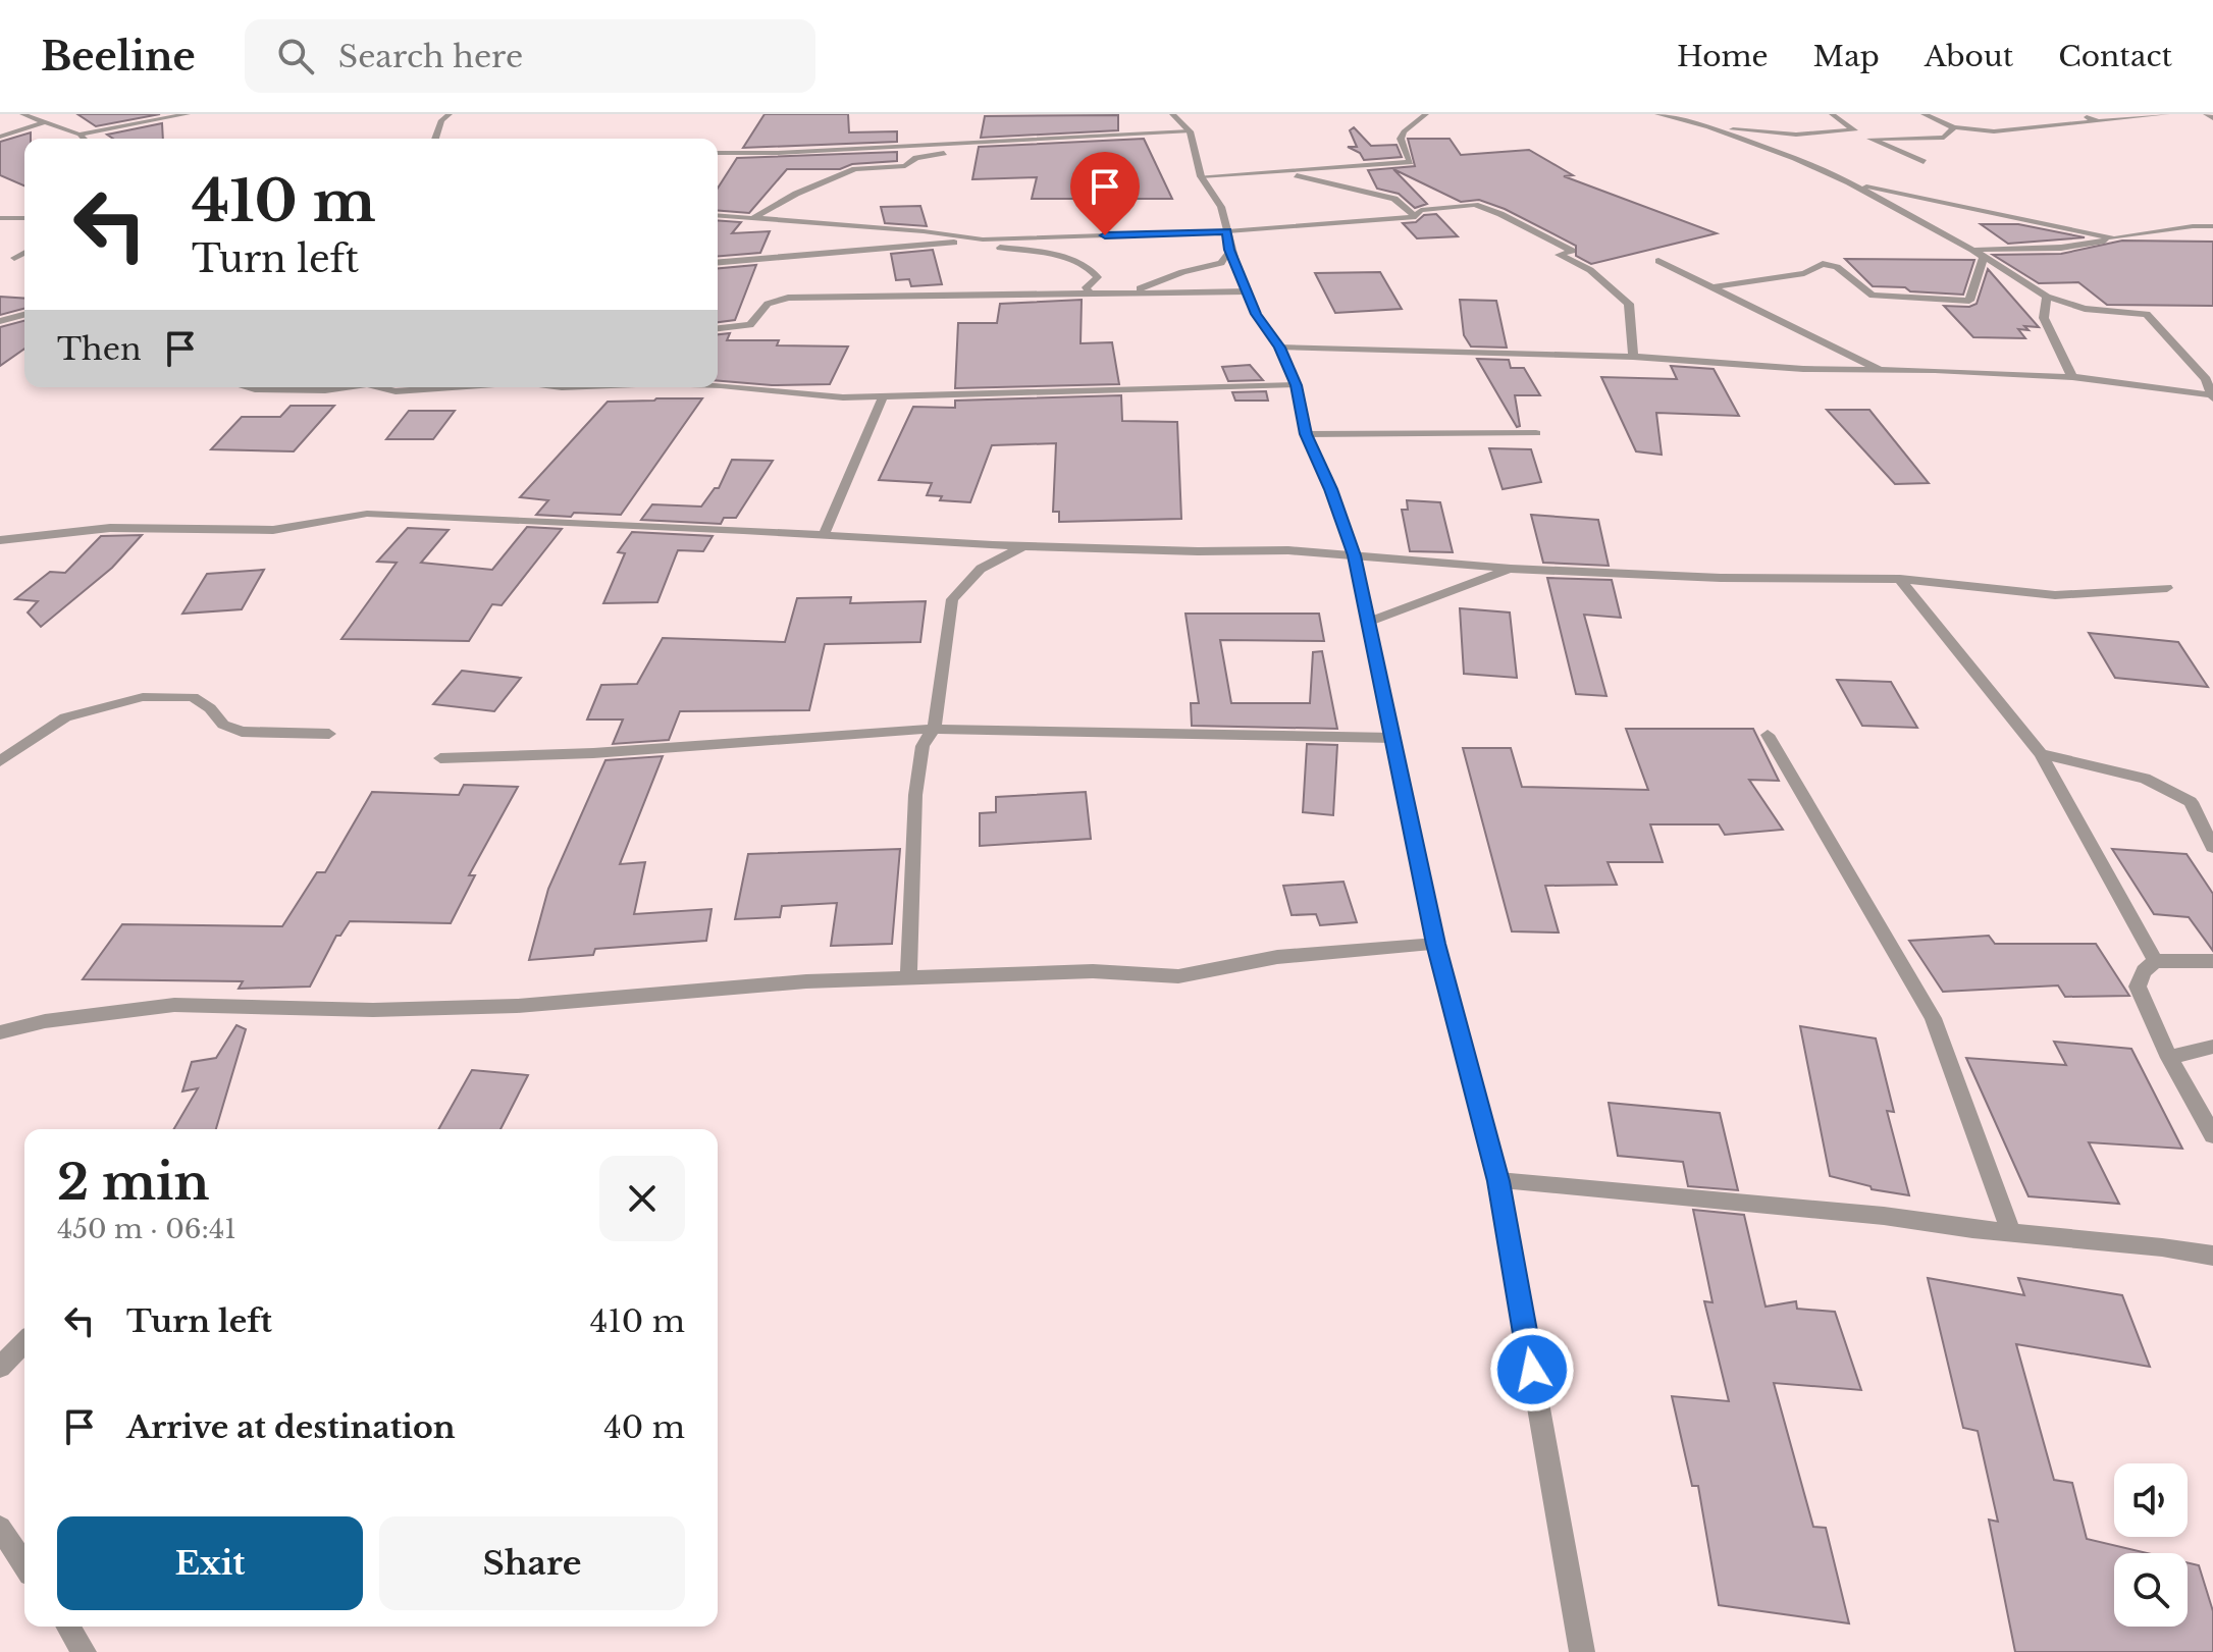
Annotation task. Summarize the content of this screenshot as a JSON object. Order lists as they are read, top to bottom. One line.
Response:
{"page":{"header":"Beeline","search":"Search here","nav":["Home","Map","About","Contact"],"turn":["410 m","Turn left"],"then":"Then","heading":["2 min","450 m · 06:41"],"list":[{"name":"Turn left","value":"410 m"},{"name":"Arrive at destination","value":"40 m"}],"buttons":["Exit","Share"]}}
